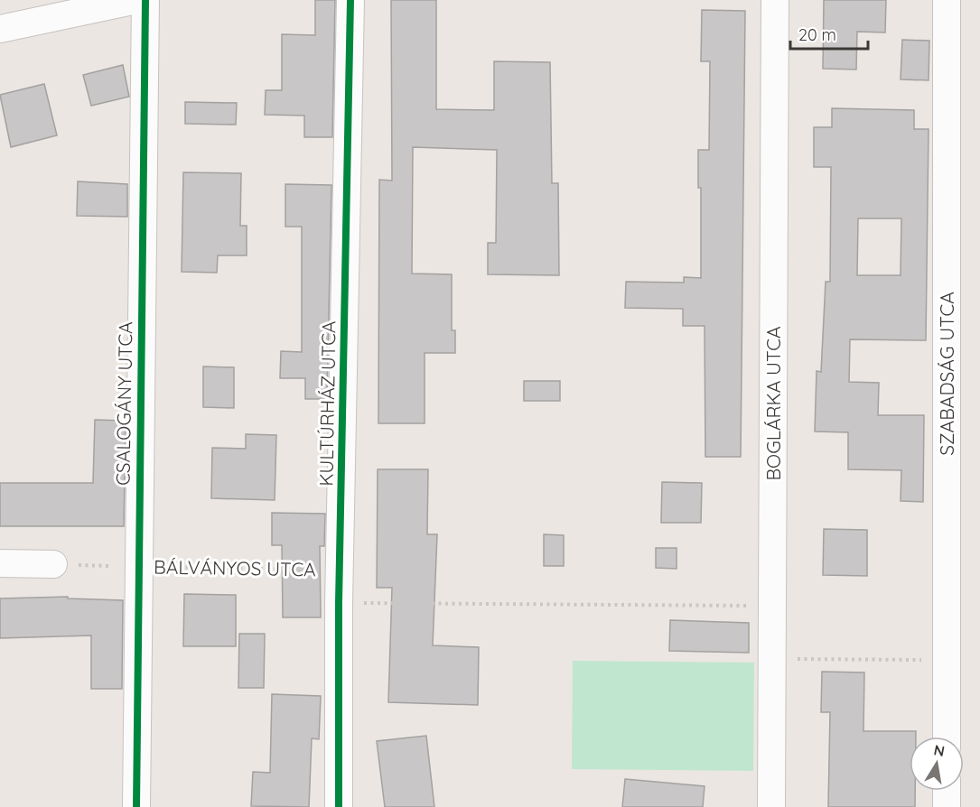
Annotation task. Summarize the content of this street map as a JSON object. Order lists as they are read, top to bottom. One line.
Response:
{"streets":{"street":["SZABADSÁG UTCA","CSALOGÁNY UTCA","KULTÚRHÁZ UTCA","BOGLÁRKA UTCA"],"path":["BÁLVÁNYOS UTCA"]},"crossings":[["CSALOGÁNY UTCA","BÁLVÁNYOS UTCA"],["KULTÚRHÁZ UTCA","BÁLVÁNYOS UTCA"]],"scale_bar":"20 m","north":"top"}
